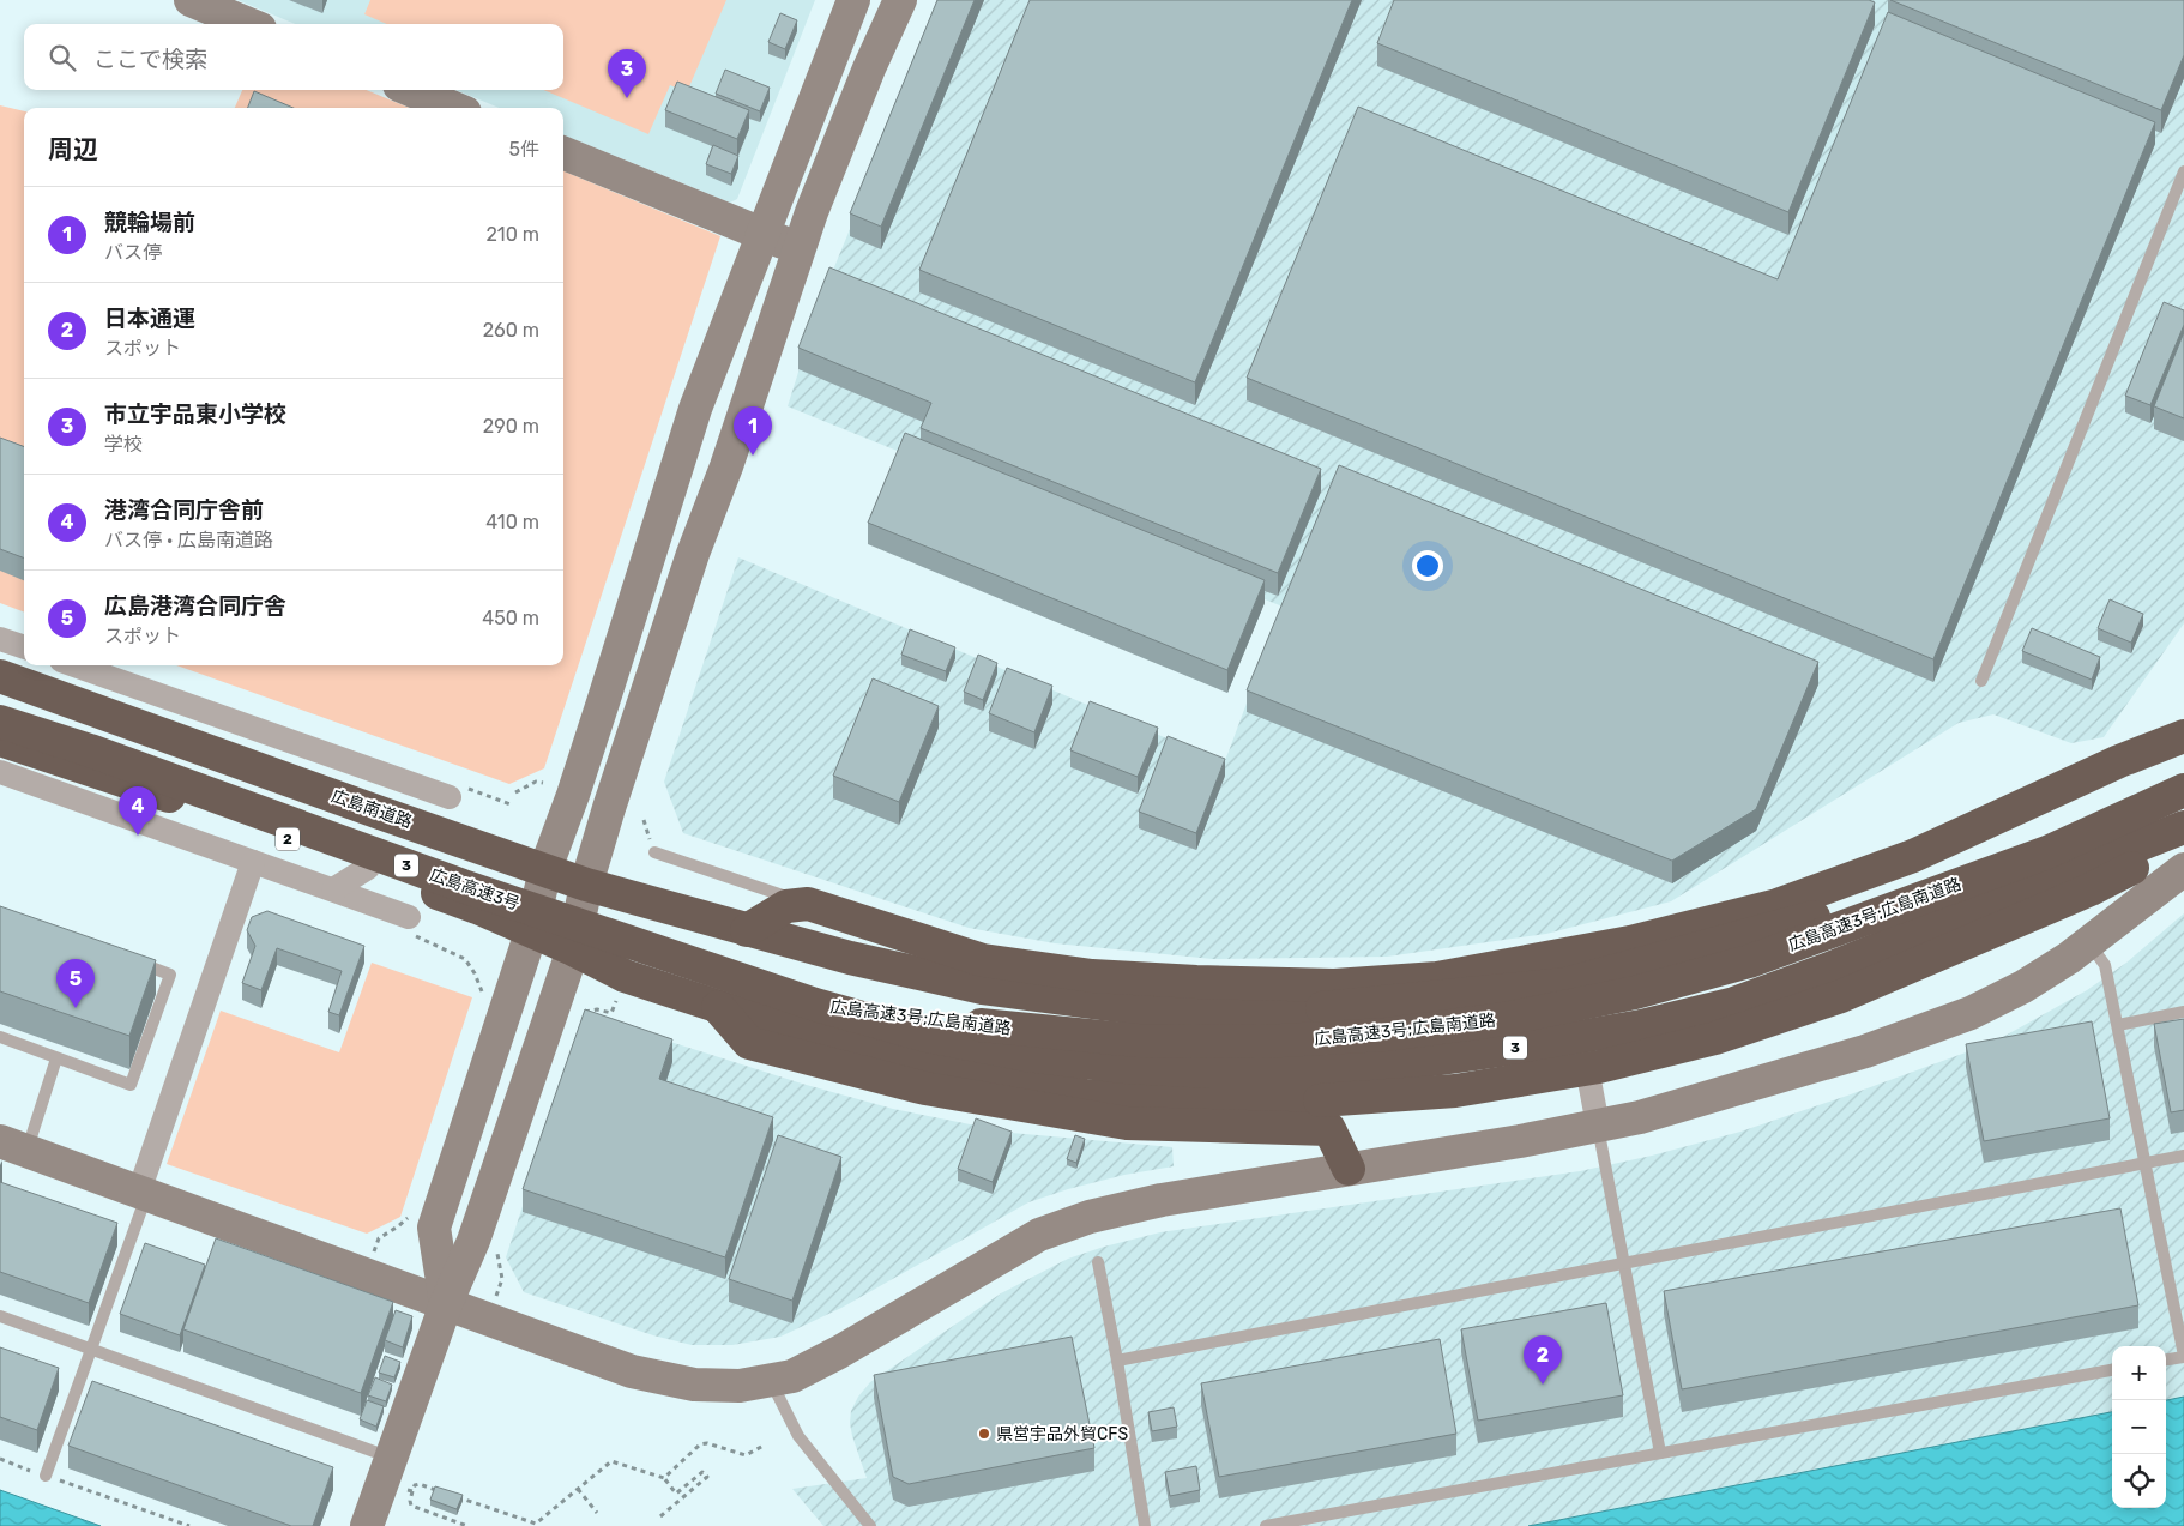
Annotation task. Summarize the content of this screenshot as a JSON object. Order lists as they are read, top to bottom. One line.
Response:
{"streets":{"highway":["広島南道路","2","3","広島高速3号","広島高速3号;広島南道路"]},"crossings":[["広島南道路","広島高速3号;広島南道路"],["広島高速3号","広島高速3号;広島南道路"]],"places":["県営宇品外貿CFS"],"page":{"search":"ここで検索","pins":["3","1","4","5","2"],"heading":["周辺","5件"],"list":[{"mark":"1","name":"競輪場前","note":"バス停","value":"210 m"},{"mark":"2","name":"日本通運","note":"スポット","value":"260 m"},{"mark":"3","name":"市立宇品東小学校","note":"学校","value":"290 m"},{"mark":"4","name":"港湾合同庁舎前","note":"バス停 · 広島南道路","value":"410 m"},{"mark":"5","name":"広島港湾合同庁舎","note":"スポット","value":"450 m"}],"map_buttons":["+","−"]}}
